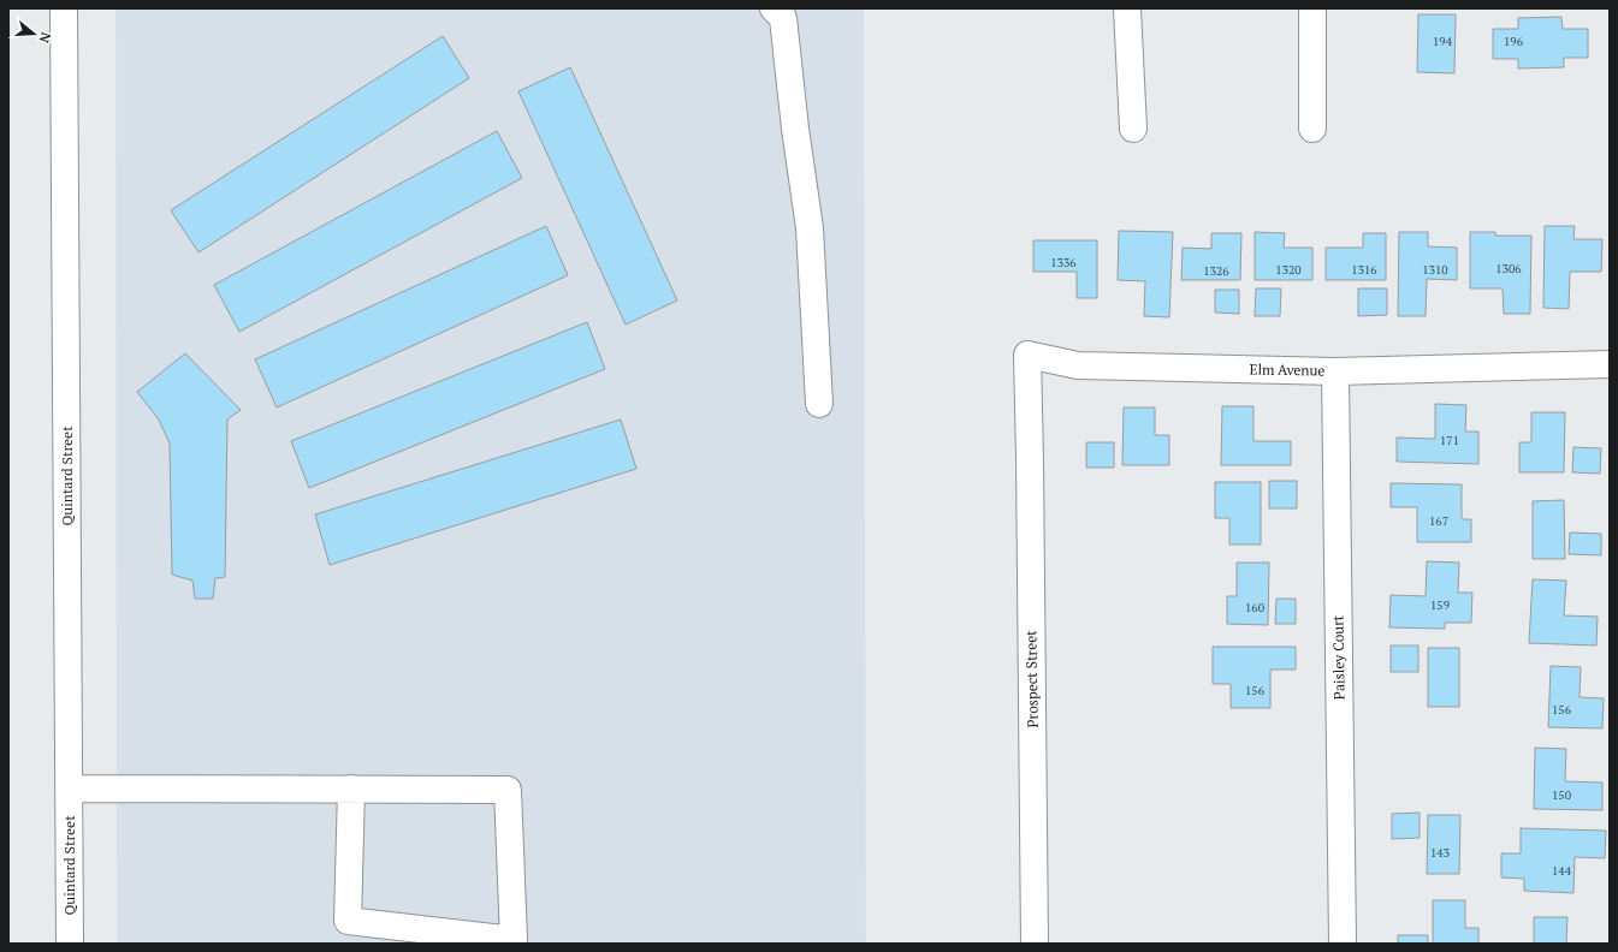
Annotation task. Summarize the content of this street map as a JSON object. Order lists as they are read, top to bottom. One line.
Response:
{"streets":{"street":["Elm Avenue","Quintard Street","Paisley Court","Prospect Street"]},"crossings":[["Elm Avenue","Paisley Court"],["Elm Avenue","Prospect Street"]],"house_numbers":["194","196","1336","1306","1320","1316","1310","1326","171","167","159","160","156","156","150","143","144"],"north":"right"}
